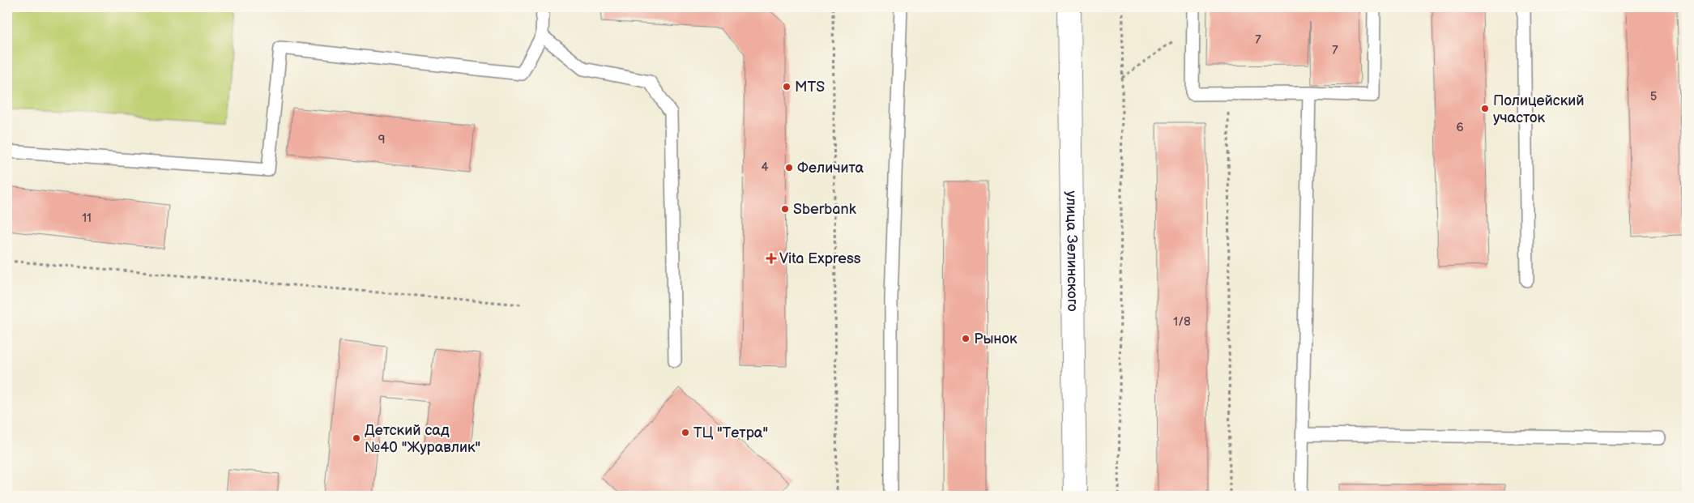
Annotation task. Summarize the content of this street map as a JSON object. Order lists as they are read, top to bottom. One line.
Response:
{"streets":{"street":["улица Зелинского"]},"places":{"other":["MTS","Полицейский участок","Феличита","Sberbank","Рынок","ТЦ \"Тетра\"","Детский сад №40 \"Журавлик\""],"health":["Vita Express"]},"house_numbers":["7","7","5","6","9","4","11","1/8"]}
